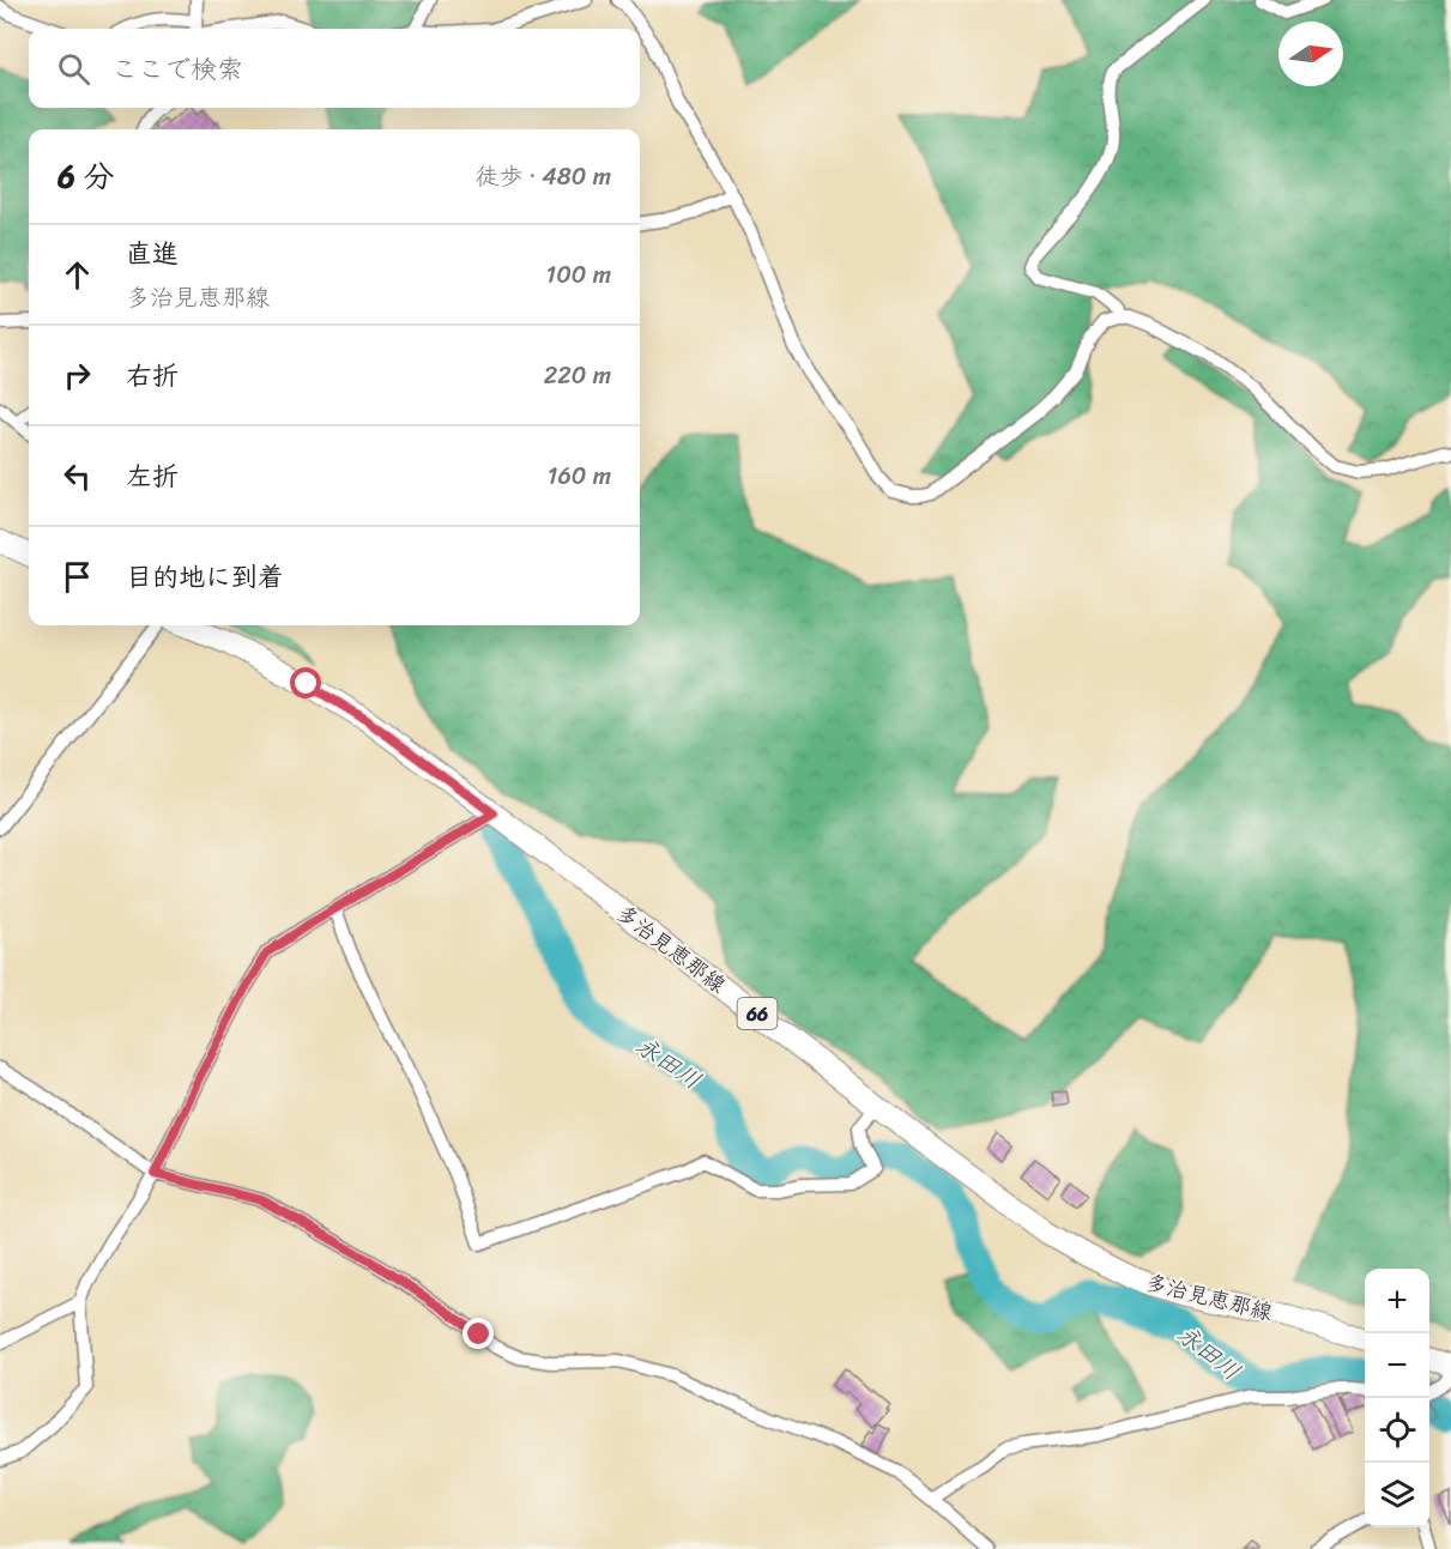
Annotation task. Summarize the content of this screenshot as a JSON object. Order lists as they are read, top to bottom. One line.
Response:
{"streets":{"main road":["多治見恵那線","66"]},"water":["永田川"],"north":"right","page":{"search":"ここで検索","heading":["6 分","徒歩 · 480 m"],"list":[["直進","多治見恵那線","100 m"],["右折","220 m"],["左折","160 m"],"目的地に到着"],"map_buttons":["+","−"]}}
